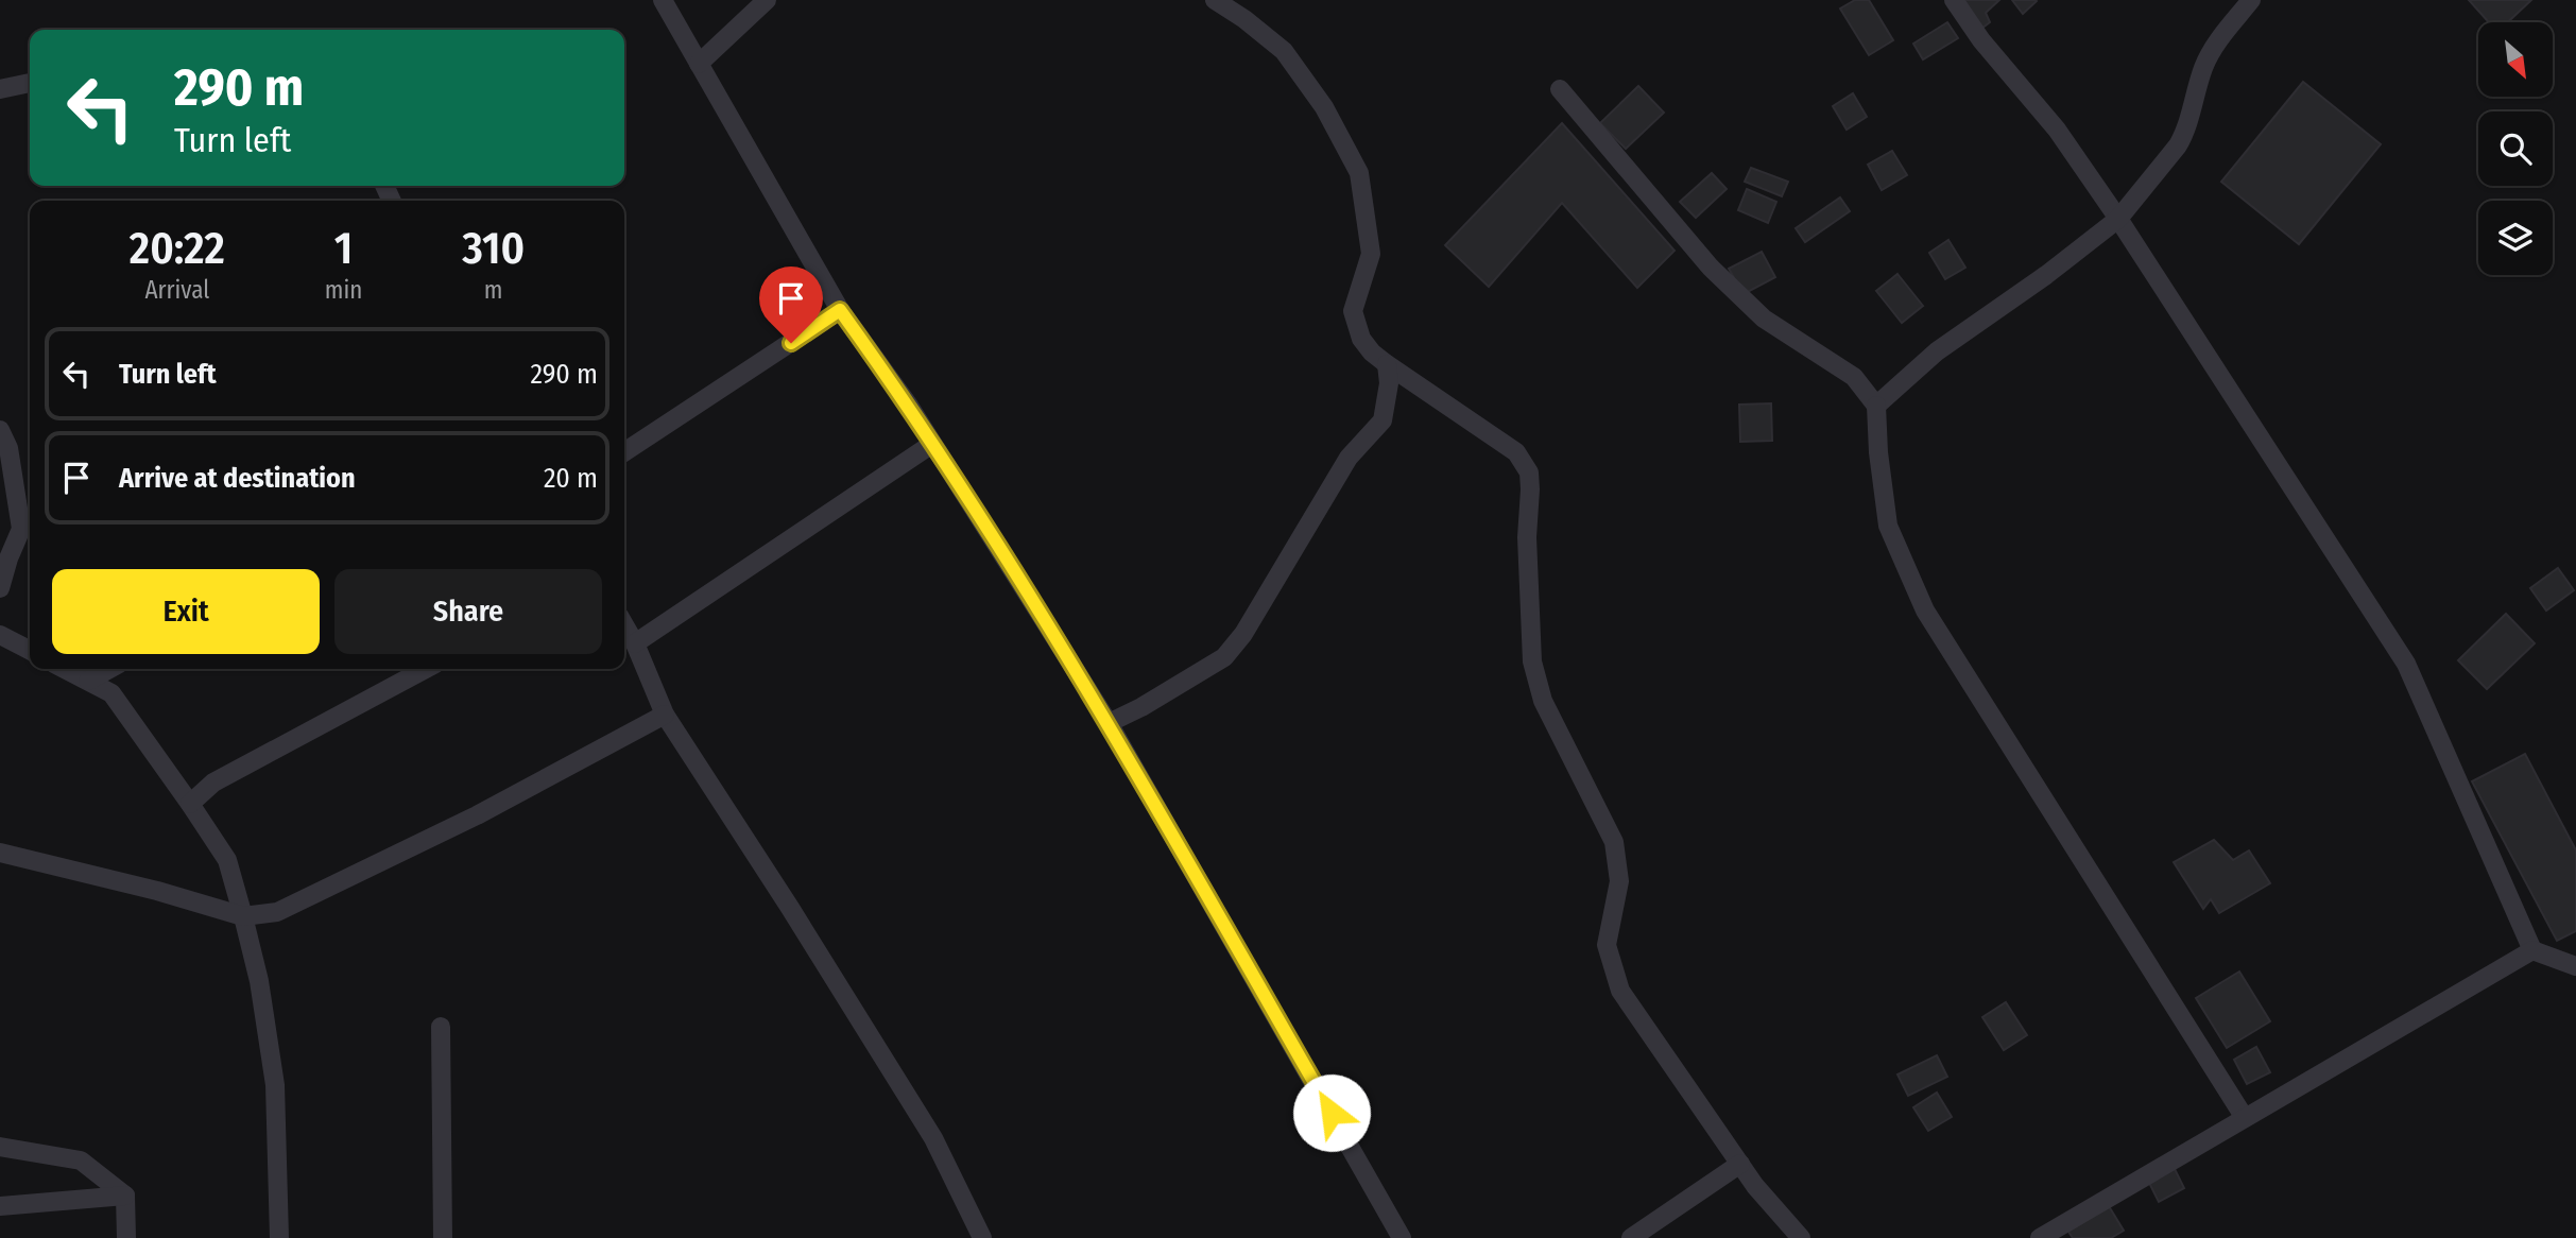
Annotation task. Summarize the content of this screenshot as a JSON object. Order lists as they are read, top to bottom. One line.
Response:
{"north":"bottom right","page":{"turn":["290 m","Turn left"],"eta":["20:22","Arrival","1","min","310","m"],"list":[{"name":"Turn left","value":"290 m"},{"name":"Arrive at destination","value":"20 m"}],"buttons":["Exit","Share"]}}
